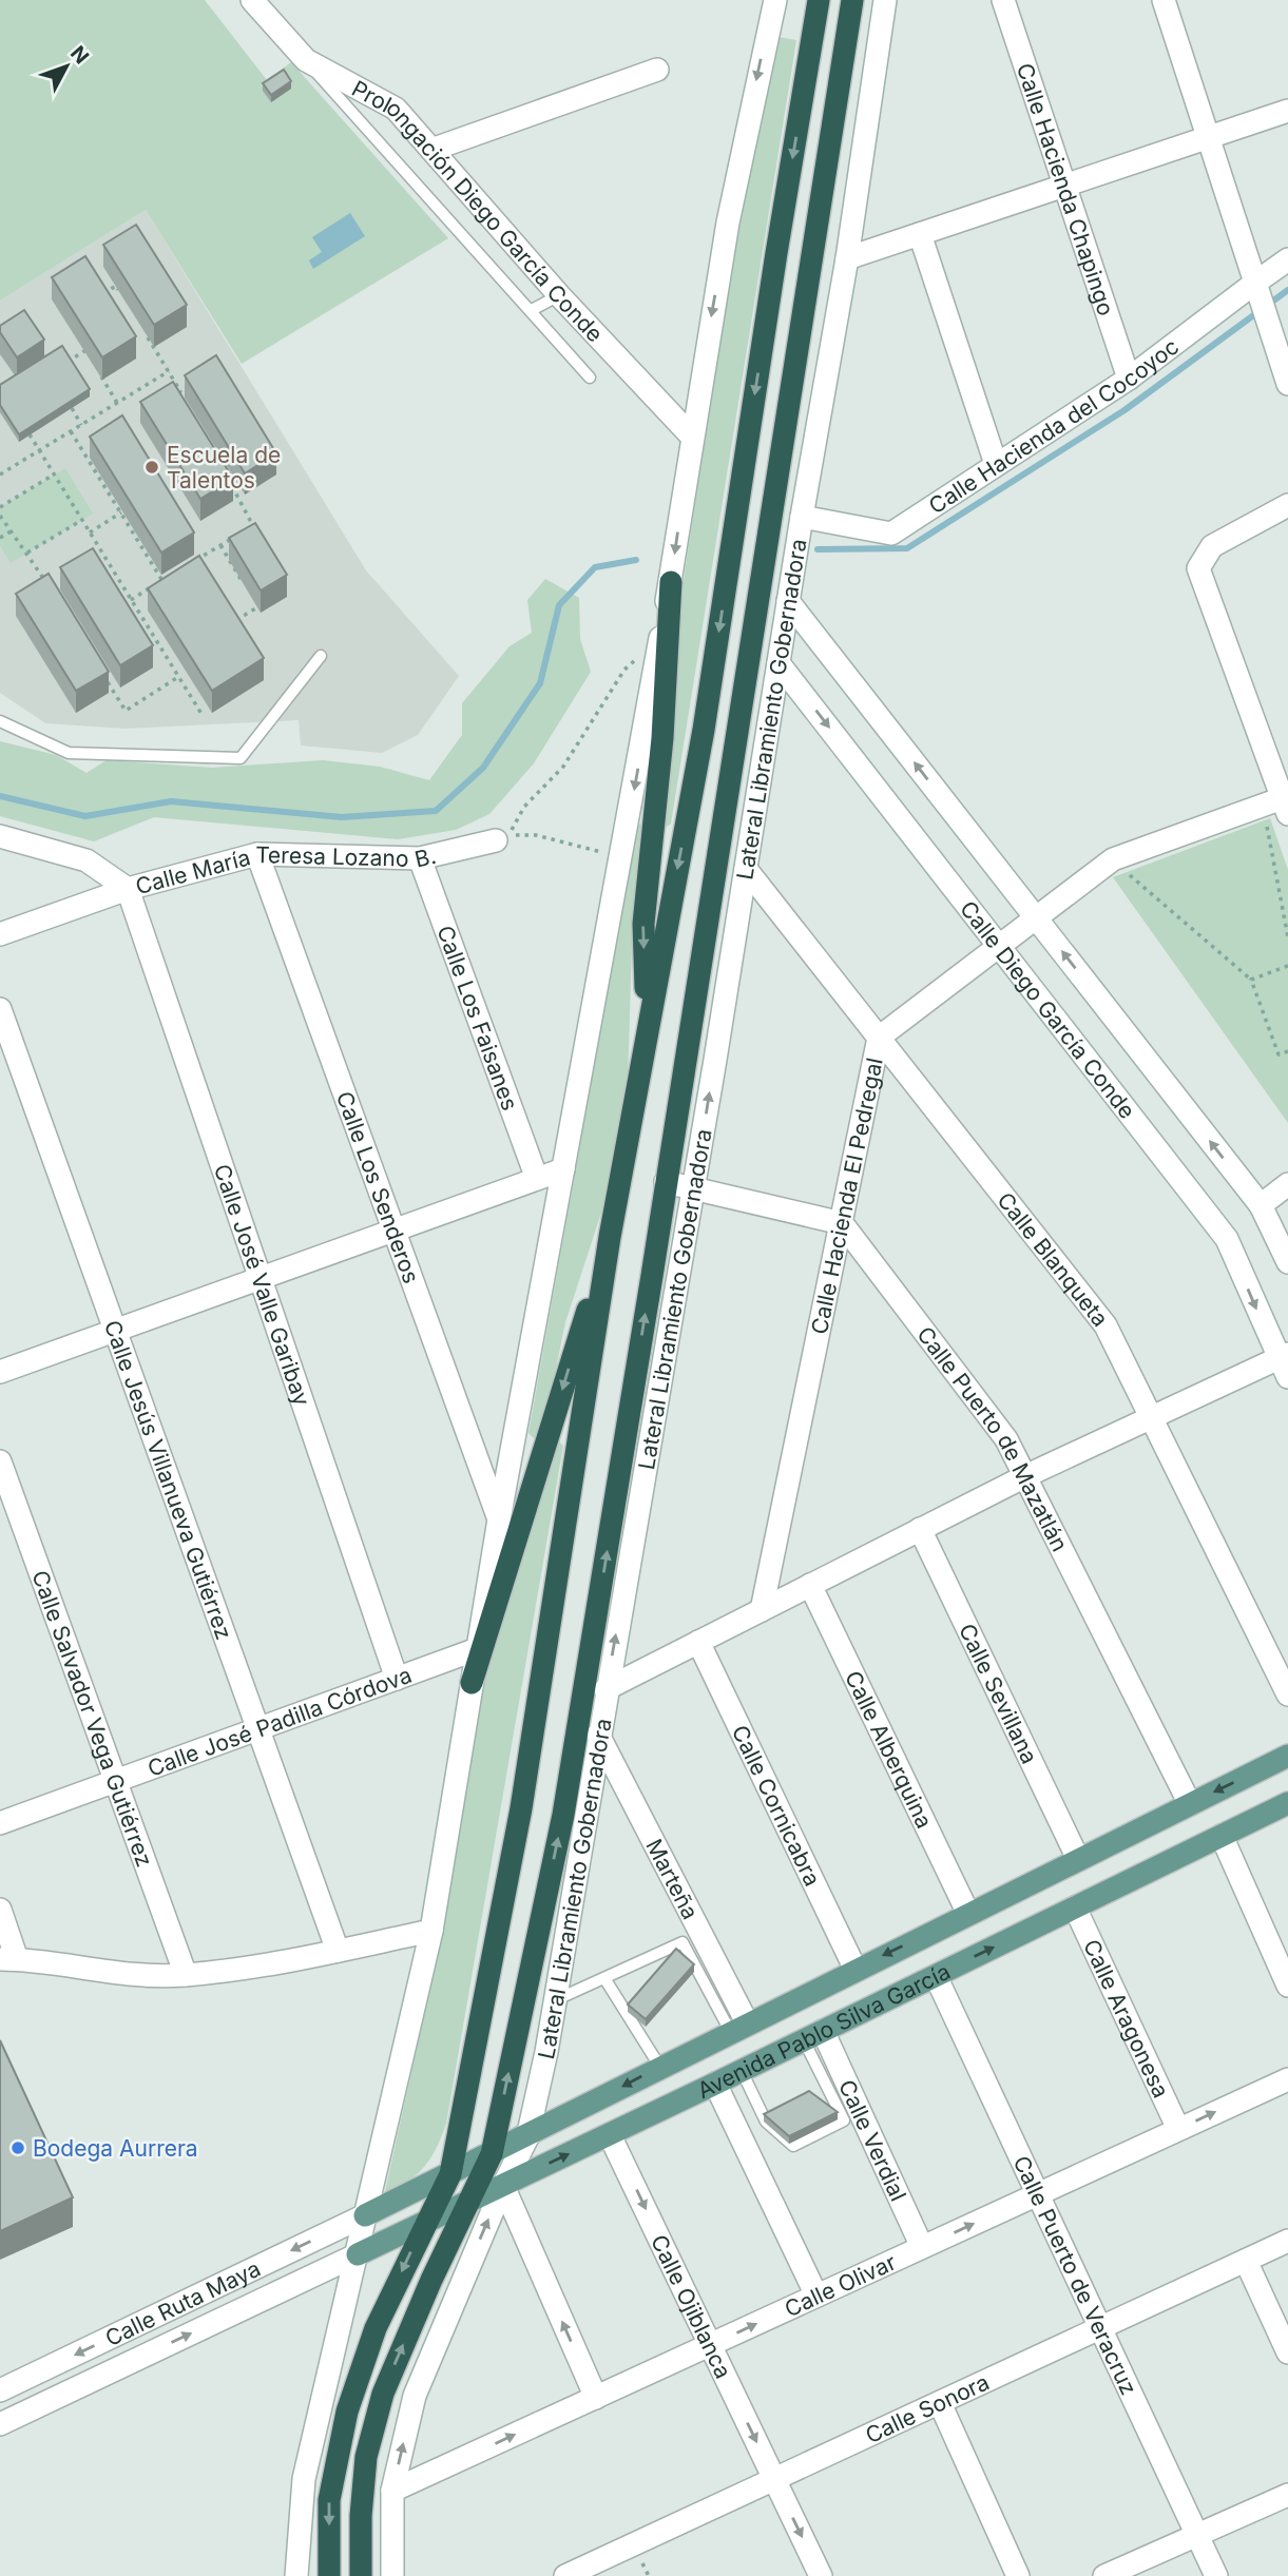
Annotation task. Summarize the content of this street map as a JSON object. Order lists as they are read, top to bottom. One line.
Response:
{"streets":{"main road":["Avenida Pablo Silva García"],"street":["Calle Hacienda Chapingo","Prolongación Diego García Conde","Calle Hacienda del Cocoyoc","Lateral Libramiento Gobernadora","Calle María Teresa Lozano B.","Calle Diego García Conde","Calle Los Faisanes","Calle Los Senderos","Calle Hacienda El Pedregal","Calle Blanqueta","Calle José Valle Garibay","Calle Puerto de Mazatlán","Calle Jesús Villanueva Gutiérrez","Calle Sevillana","Calle Salvador Vega Gutiérrez","Calle José Padilla Córdova","Calle Alberquina","Calle Cornicabra","Marteña","Calle Aragonesa","Calle Verdial","Calle Puerto de Veracruz","Calle Olivar","Calle Ruta Maya","Calle Ojiblanca","Calle Sonora"]},"crossings":[["Calle Hacienda Chapingo","Calle Hacienda del Cocoyoc"],["Calle Hacienda del Cocoyoc","Lateral Libramiento Gobernadora"],["Lateral Libramiento Gobernadora","Calle Diego García Conde"],["Lateral Libramiento Gobernadora","Calle Blanqueta"],["Lateral Libramiento Gobernadora","Marteña"],["Lateral Libramiento Gobernadora","Avenida Pablo Silva García"],["Lateral Libramiento Gobernadora","Calle Olivar"],["Calle María Teresa Lozano B.","Calle Los Faisanes"],["Calle María Teresa Lozano B.","Calle Los Senderos"],["Calle María Teresa Lozano B.","Calle José Valle Garibay"],["Calle Diego García Conde","Calle Hacienda El Pedregal"],["Calle Hacienda El Pedregal","Calle Blanqueta"],["Calle Hacienda El Pedregal","Calle Puerto de Mazatlán"],["Calle José Valle Garibay","Calle José Padilla Córdova"],["Calle Puerto de Mazatlán","Avenida Pablo Silva García"],["Calle Jesús Villanueva Gutiérrez","Calle José Padilla Córdova"],["Calle Sevillana","Avenida Pablo Silva García"],["Calle Salvador Vega Gutiérrez","Calle José Padilla Córdova"],["Calle Alberquina","Avenida Pablo Silva García"],["Calle Cornicabra","Avenida Pablo Silva García"],["Marteña","Avenida Pablo Silva García"],["Calle Aragonesa","Avenida Pablo Silva García"],["Calle Aragonesa","Calle Olivar"],["Avenida Pablo Silva García","Calle Verdial"],["Avenida Pablo Silva García","Calle Puerto de Veracruz"],["Avenida Pablo Silva García","Calle Ruta Maya"],["Avenida Pablo Silva García","Calle Ojiblanca"],["Calle Verdial","Calle Olivar"],["Calle Puerto de Veracruz","Calle Olivar"],["Calle Puerto de Veracruz","Calle Sonora"],["Calle Olivar","Calle Ojiblanca"],["Calle Ojiblanca","Calle Sonora"]],"one_way":["Calle Olivar"],"places":["Escuela de Talentos","Bodega Aurrera"],"north":"top right"}
